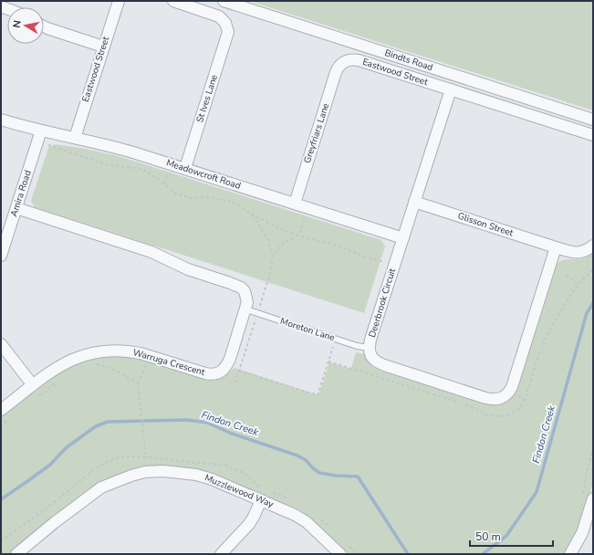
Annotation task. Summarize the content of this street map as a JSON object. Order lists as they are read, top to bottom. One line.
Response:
{"streets":{"street":["Bindts Road","Eastwood Street","St Ives Lane","Greyfriars Lane","Meadowcroft Road","Amira Road","Glisson Street","Deerbrook Circuit","Warruga Crescent","Muzzlewood Way"],"lane":["Moreton Lane"]},"crossings":[["Eastwood Street","Greyfriars Lane"],["Eastwood Street","Meadowcroft Road"],["Eastwood Street","Deerbrook Circuit"],["St Ives Lane","Meadowcroft Road"],["Greyfriars Lane","Meadowcroft Road"],["Meadowcroft Road","Amira Road"],["Meadowcroft Road","Deerbrook Circuit"],["Glisson Street","Deerbrook Circuit"],["Deerbrook Circuit","Moreton Lane"]],"water":["Findon Creek"],"scale_bar":"50 m","north":"left"}
